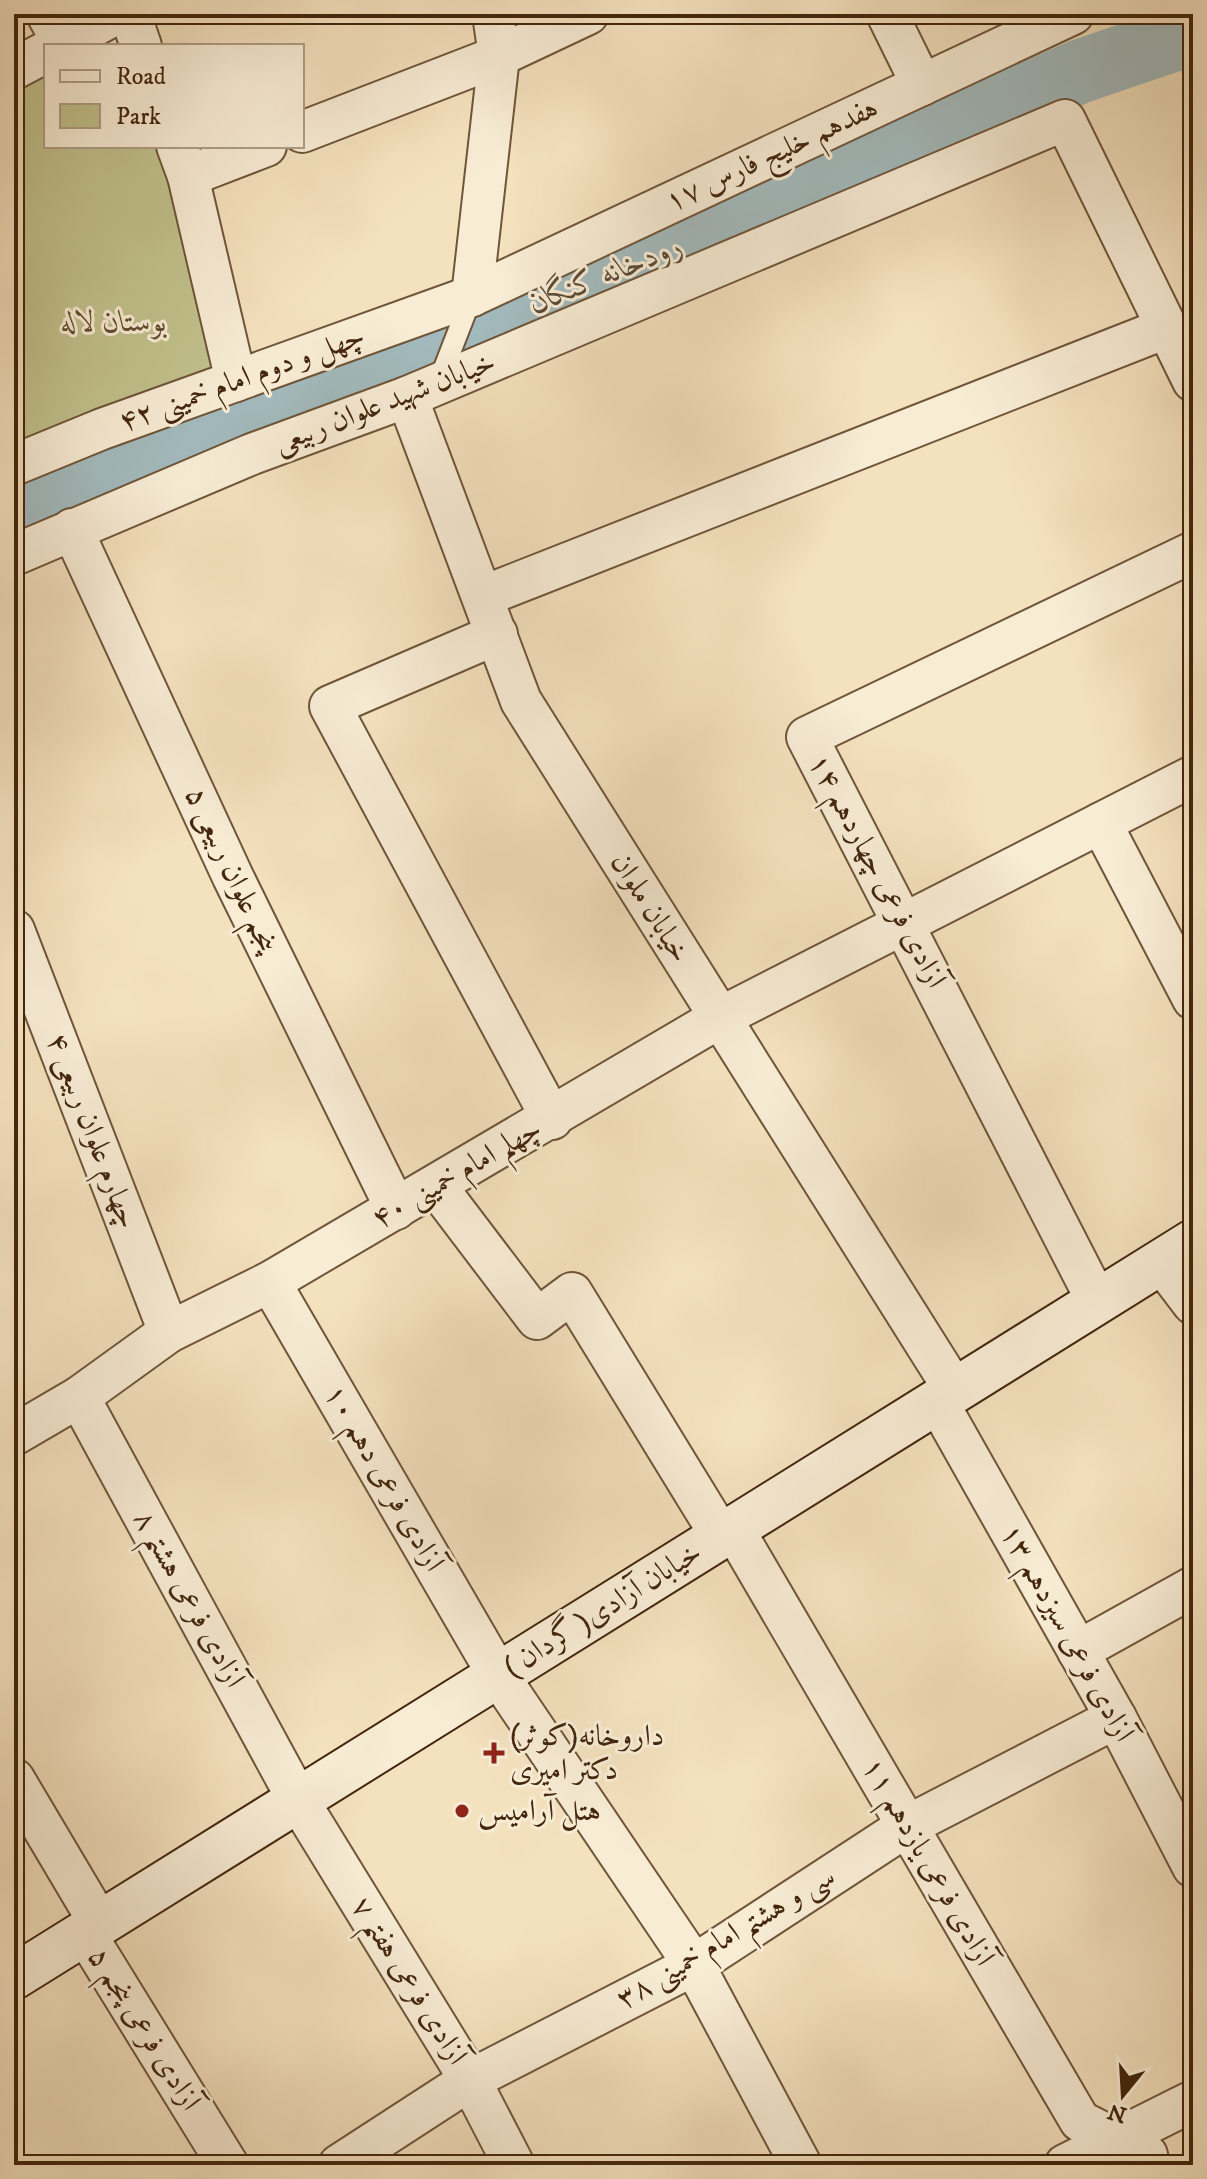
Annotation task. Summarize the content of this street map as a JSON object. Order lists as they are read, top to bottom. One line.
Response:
{"streets":{"main road":["خیابان آزادی( گردان )"],"street":["هفدهم خلیج فارس ۱۷","چهل و دوم امام خمینی ۴۲","خیابان شهید علوان ربیعی","پنجم علوان ربیعی ۵","آزادی فرعی چهاردهم ۱۴","خیابان ملوان","چهارم علوان ربیعی ۴","چهلم امام خمینی ۴۰","آزادی فرعی دهم ۱۰","آزادی فرعی هشتم ۸","آزادی فرعی سیزدهم ۱۳","آزادی فرعی یازدهم ۱۱","سی و هشتم امام خمینی ۳۸","آزادی فرعی هفتم ۷","آزادی فرعی پنجم ۵"]},"crossings":[["هفدهم خلیج فارس ۱۷","چهل و دوم امام خمینی ۴۲"],["خیابان شهید علوان ربیعی","پنجم علوان ربیعی ۵"],["خیابان شهید علوان ربیعی","خیابان ملوان"],["پنجم علوان ربیعی ۵","چهلم امام خمینی ۴۰"],["آزادی فرعی چهاردهم ۱۴","چهلم امام خمینی ۴۰"],["آزادی فرعی چهاردهم ۱۴","خیابان آزادی( گردان )"],["خیابان ملوان","چهلم امام خمینی ۴۰"],["خیابان ملوان","خیابان آزادی( گردان )"],["خیابان ملوان","آزادی فرعی سیزدهم ۱۳"],["چهارم علوان ربیعی ۴","چهلم امام خمینی ۴۰"],["چهلم امام خمینی ۴۰","آزادی فرعی دهم ۱۰"],["چهلم امام خمینی ۴۰","آزادی فرعی هشتم ۸"],["چهلم امام خمینی ۴۰","آزادی فرعی یازدهم ۱۱"],["آزادی فرعی دهم ۱۰","خیابان آزادی( گردان )"],["آزادی فرعی دهم ۱۰","سی و هشتم امام خمینی ۳۸"],["آزادی فرعی هشتم ۸","خیابان آزادی( گردان )"],["آزادی فرعی هشتم ۸","آزادی فرعی هفتم ۷"],["خیابان آزادی( گردان )","آزادی فرعی سیزدهم ۱۳"],["خیابان آزادی( گردان )","آزادی فرعی یازدهم ۱۱"],["خیابان آزادی( گردان )","آزادی فرعی هفتم ۷"],["خیابان آزادی( گردان )","آزادی فرعی پنجم ۵"],["آزادی فرعی سیزدهم ۱۳","سی و هشتم امام خمینی ۳۸"],["آزادی فرعی یازدهم ۱۱","سی و هشتم امام خمینی ۳۸"],["سی و هشتم امام خمینی ۳۸","آزادی فرعی هفتم ۷"]],"water":["رودخانه کنگان"],"parks":["بوستان لاله"],"places":{"health":["داروخانه(کوثر) دکتر امیری"],"other":["هتل آرامیس"]},"legend":["Road","Park"],"north":"bottom"}
